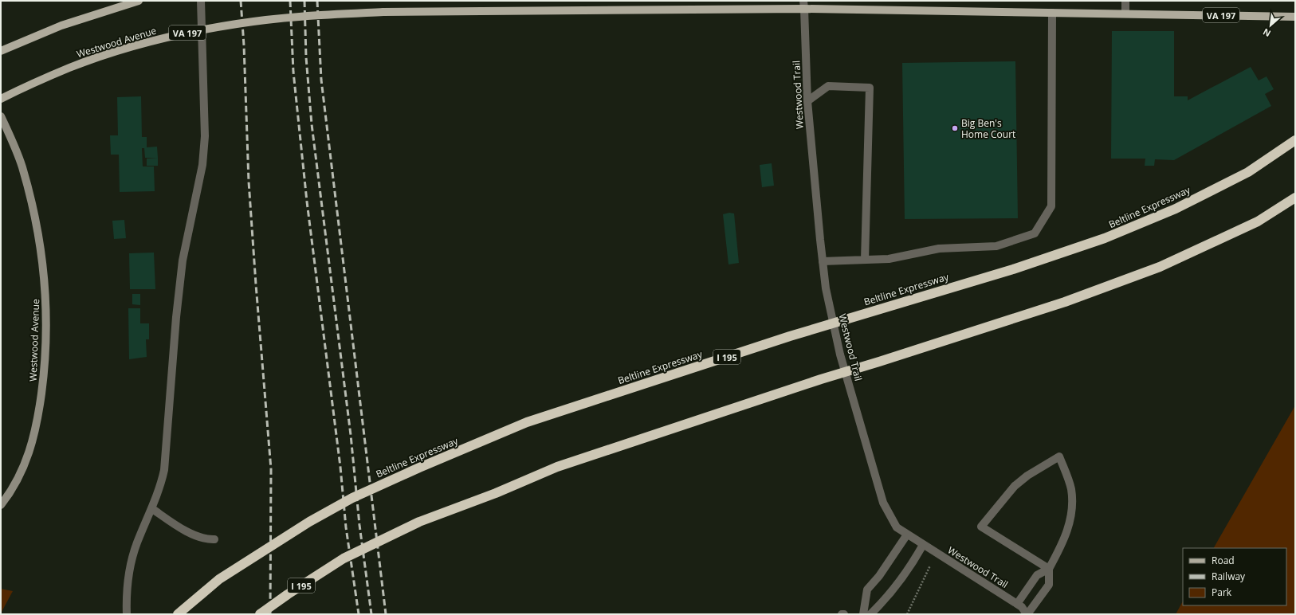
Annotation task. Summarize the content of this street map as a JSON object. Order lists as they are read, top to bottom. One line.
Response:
{"streets":{"highway":["Beltline Expressway","I 195"],"main road":["VA 197","Westwood Avenue"],"street":["Westwood Trail"]},"crossings":[["Westwood Avenue","Westwood Trail"]],"places":["Big Ben's Home Court"],"legend":["Road","Railway","Park"],"north":"bottom left"}
